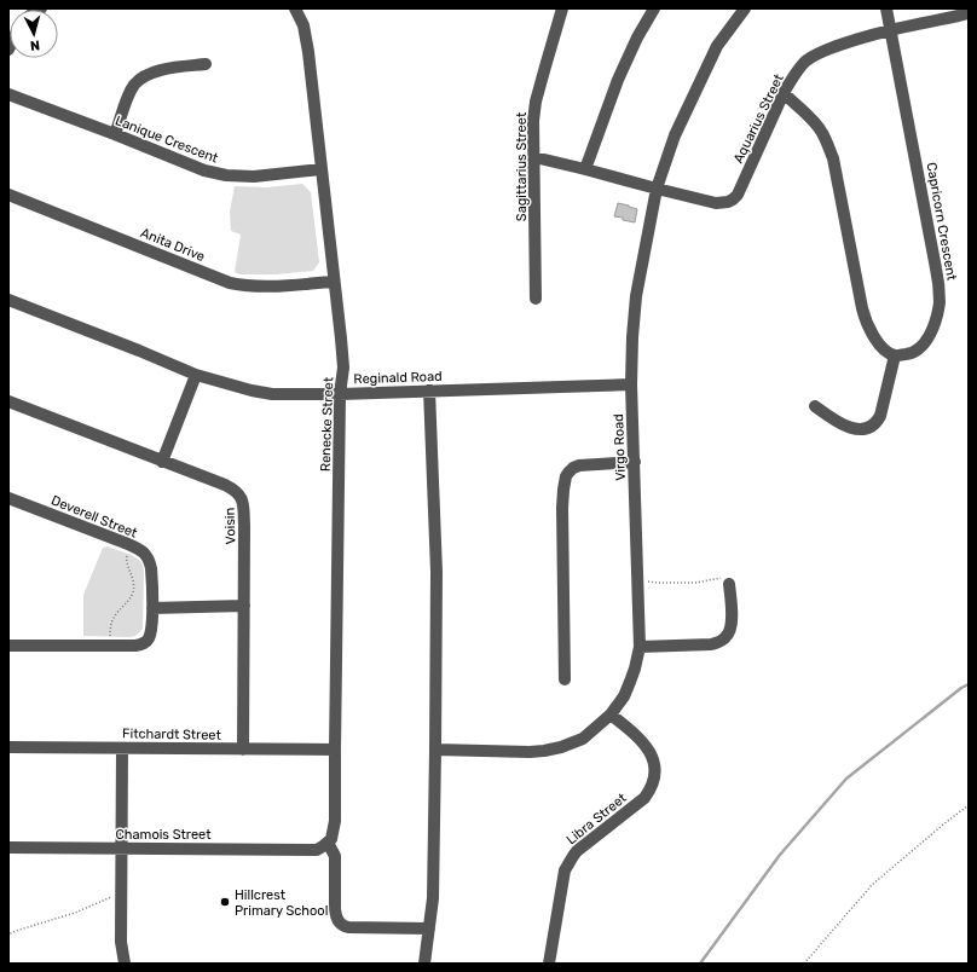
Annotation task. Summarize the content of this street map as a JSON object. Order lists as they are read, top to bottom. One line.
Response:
{"streets":{"street":["Aquarius Street","Lanique Crescent","Sagittarius Street","Capricorn Crescent","Anita Drive","Reginald Road","Renecke Street","Virgo Road","Deverell Street","Voisin","Fitchardt Street","Libra Street","Chamois Street"]},"crossings":[["Aquarius Street","Capricorn Crescent"],["Aquarius Street","Virgo Road"],["Lanique Crescent","Renecke Street"],["Anita Drive","Renecke Street"],["Reginald Road","Renecke Street"],["Reginald Road","Virgo Road"],["Renecke Street","Fitchardt Street"],["Renecke Street","Chamois Street"],["Virgo Road","Libra Street"],["Voisin","Fitchardt Street"]],"places":["Hillcrest Primary School"],"north":"bottom"}
